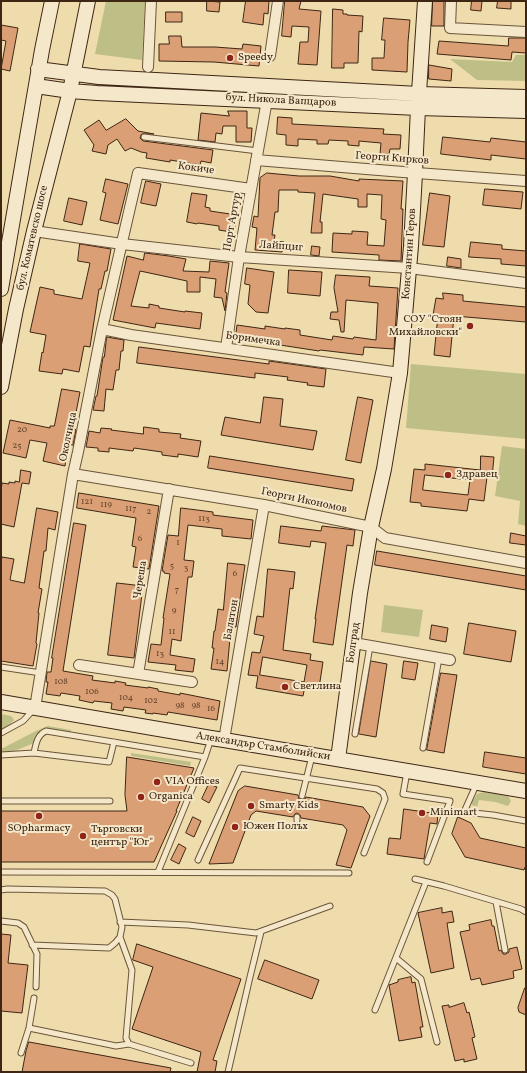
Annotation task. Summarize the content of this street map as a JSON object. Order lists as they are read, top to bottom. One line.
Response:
{"streets":{"street":["бул. Никола Вапцаров","Георги Кирков","Кокиче","Порт Артур","бул. Коматевско шосе","Лайпциг","Константин Геров","Боримечка","Околчица","Георги Икономов","Череша","Балатон","Болград","Александър Стамболийски"]},"crossings":[["бул. Никола Вапцаров","Порт Артур"],["бул. Никола Вапцаров","бул. Коматевско шосе"],["бул. Никола Вапцаров","Константин Геров"],["Георги Кирков","Порт Артур"],["Георги Кирков","Константин Геров"],["Кокиче","Порт Артур"],["Кокиче","Околчица"],["Порт Артур","Лайпциг"],["Порт Артур","Боримечка"],["бул. Коматевско шосе","Лайпциг"],["Лайпциг","Константин Геров"],["Лайпциг","Околчица"],["Константин Геров","Боримечка"],["Константин Геров","Георги Икономов"],["Константин Геров","Болград"],["Боримечка","Околчица"],["Околчица","Георги Икономов"],["Околчица","Александър Стамболийски"],["Георги Икономов","Череша"],["Георги Икономов","Балатон"],["Георги Икономов","Болград"],["Балатон","Александър Стамболийски"],["Болград","Александър Стамболийски"]],"places":["Speedy","СОУ \"Стоян Михайловски\"","Здравец","Светлина","VIA Offices","Organica","Smarty Kids","Minimart","SOpharmacy","Южен Полъх","Търговски център \"Юг\""],"house_numbers":["20","25","121","119","117","2","113","6","1","5","3","6","7","9","11","13","14","108","106","104","102","98","98","16"]}
